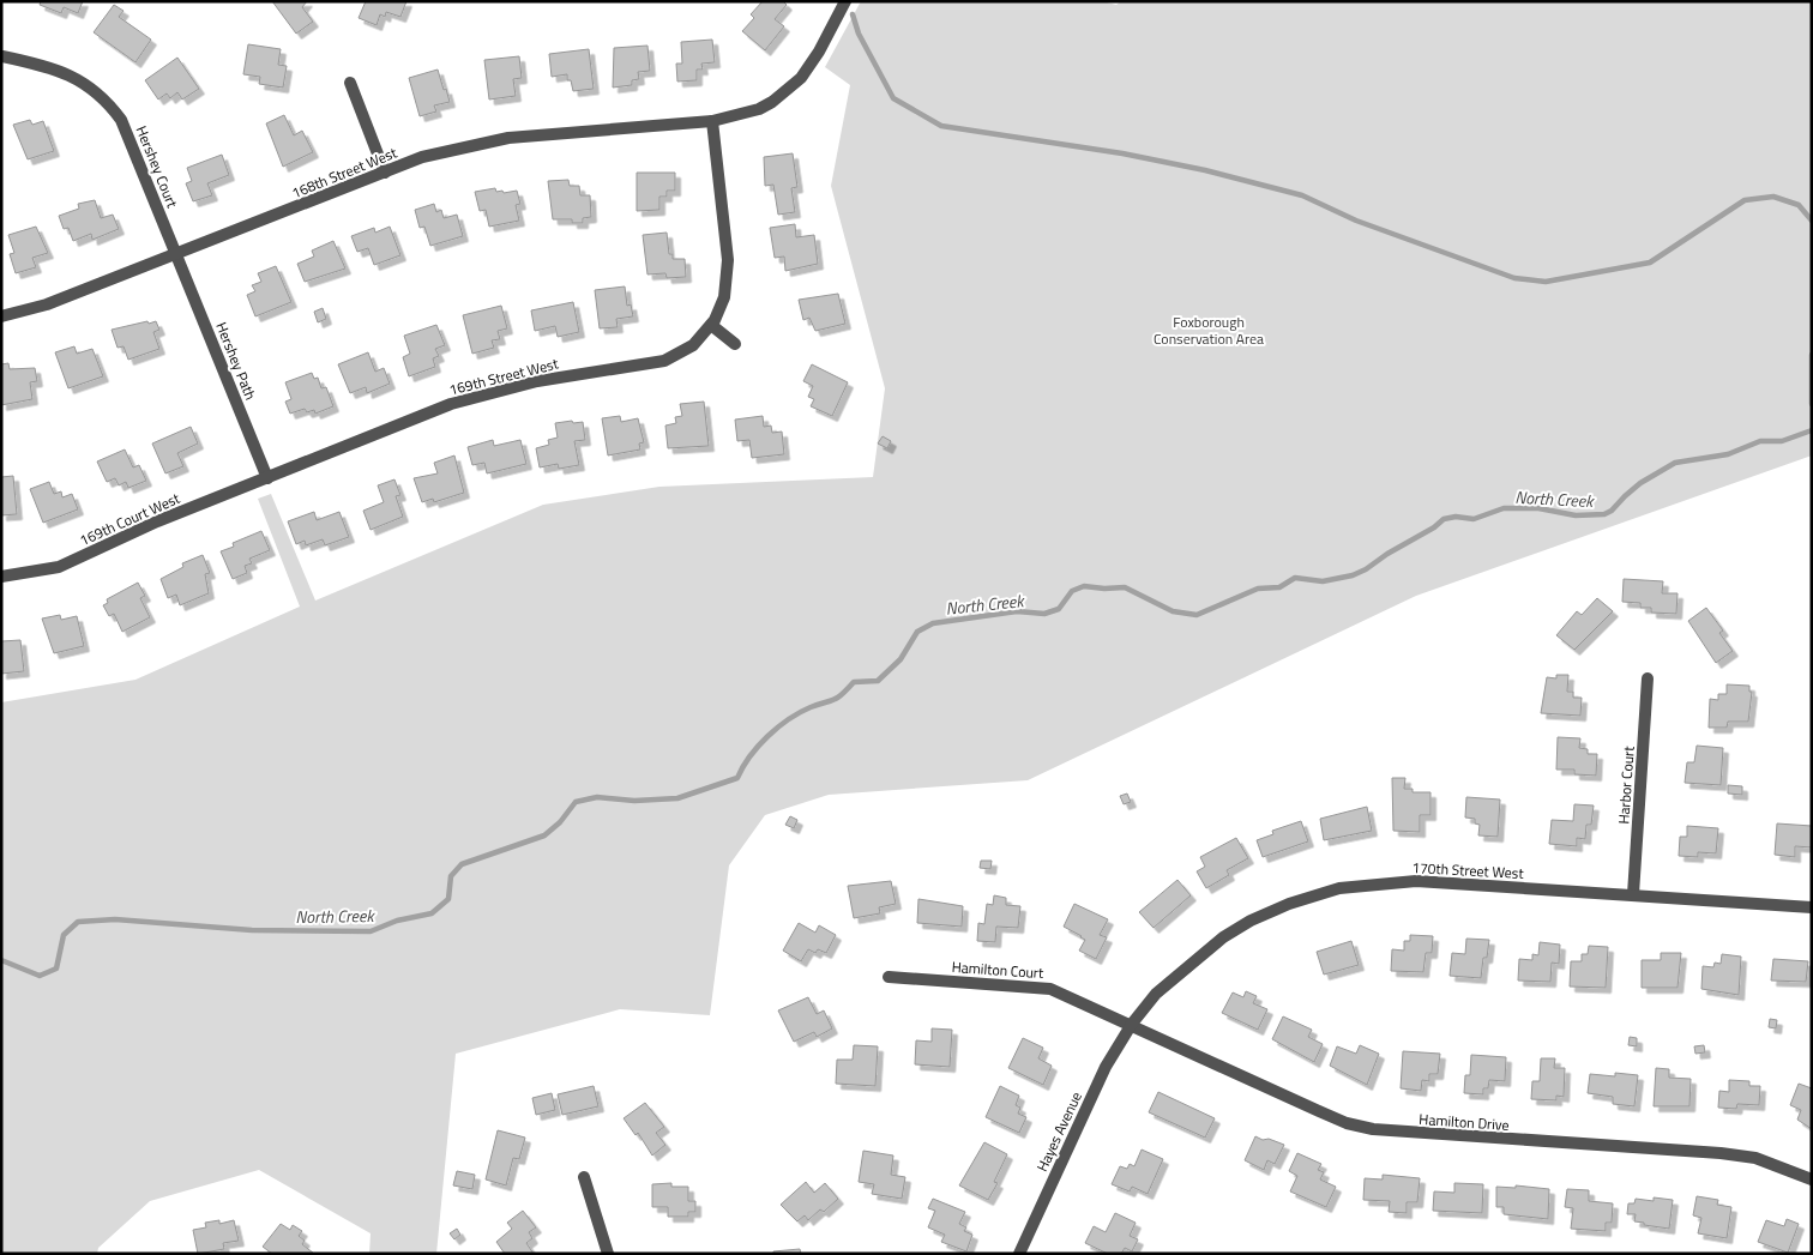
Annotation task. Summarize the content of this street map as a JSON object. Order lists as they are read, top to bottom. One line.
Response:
{"streets":{"street":["Hershey Court","168th Street West","Hershey Path","169th Street West","169th Court West","Harbor Court","170th Street West","Hamilton Court","Hamilton Drive","Hayes Avenue"]},"crossings":[["Hershey Court","168th Street West"],["Hershey Court","Hershey Path"],["168th Street West","Hershey Path"],["168th Street West","169th Street West"],["Hershey Path","169th Street West"],["Hershey Path","169th Court West"],["169th Street West","169th Court West"],["Harbor Court","170th Street West"],["170th Street West","Hamilton Court"],["170th Street West","Hamilton Drive"],["170th Street West","Hayes Avenue"],["Hamilton Court","Hamilton Drive"],["Hamilton Court","Hayes Avenue"],["Hamilton Drive","Hayes Avenue"]],"water":["North Creek"],"parks":["Foxborough Conservation Area"]}
